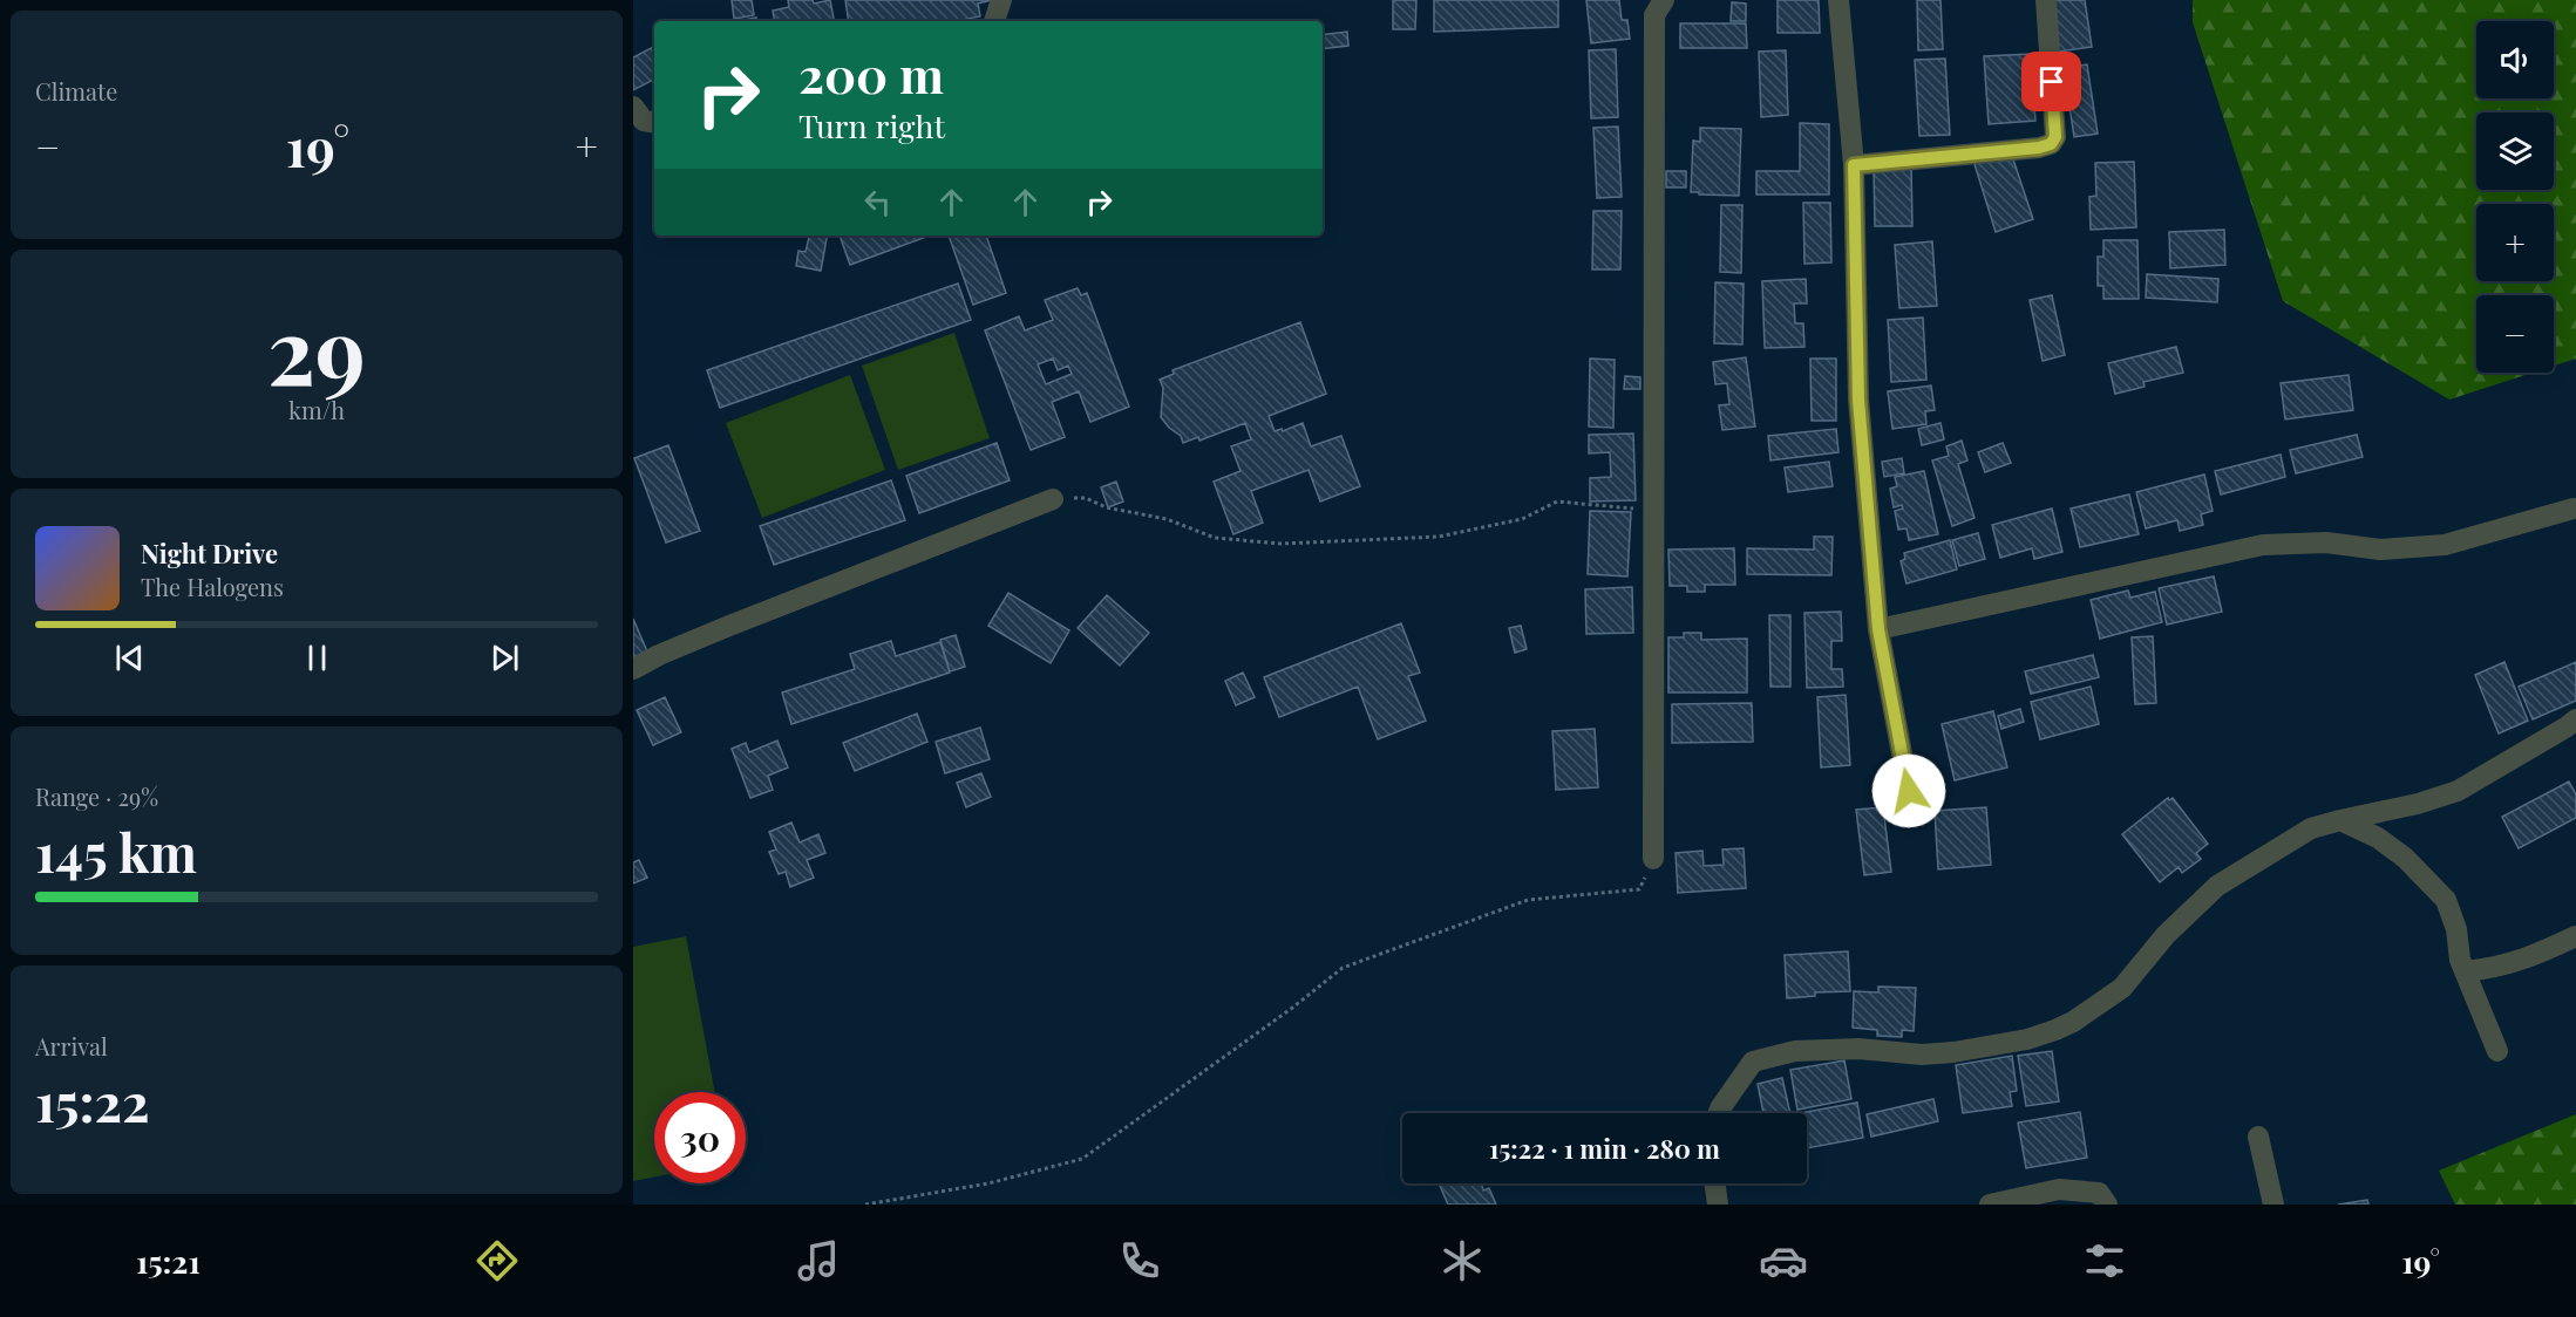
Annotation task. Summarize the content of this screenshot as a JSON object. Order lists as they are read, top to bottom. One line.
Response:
{"page":{"tile":["Climate",["29","km/h"],["Range · 29%","145 km"],["Arrival","15:22"]],"map_buttons":["+","−"],"turn":["200 m","Turn right"],"heat":["−","19°","+"],"song":["Night Drive","The Halogens"],"limit":"30","trip":"15:22 · 1 min · 280 m","tabs":["15:21","19°"]}}
